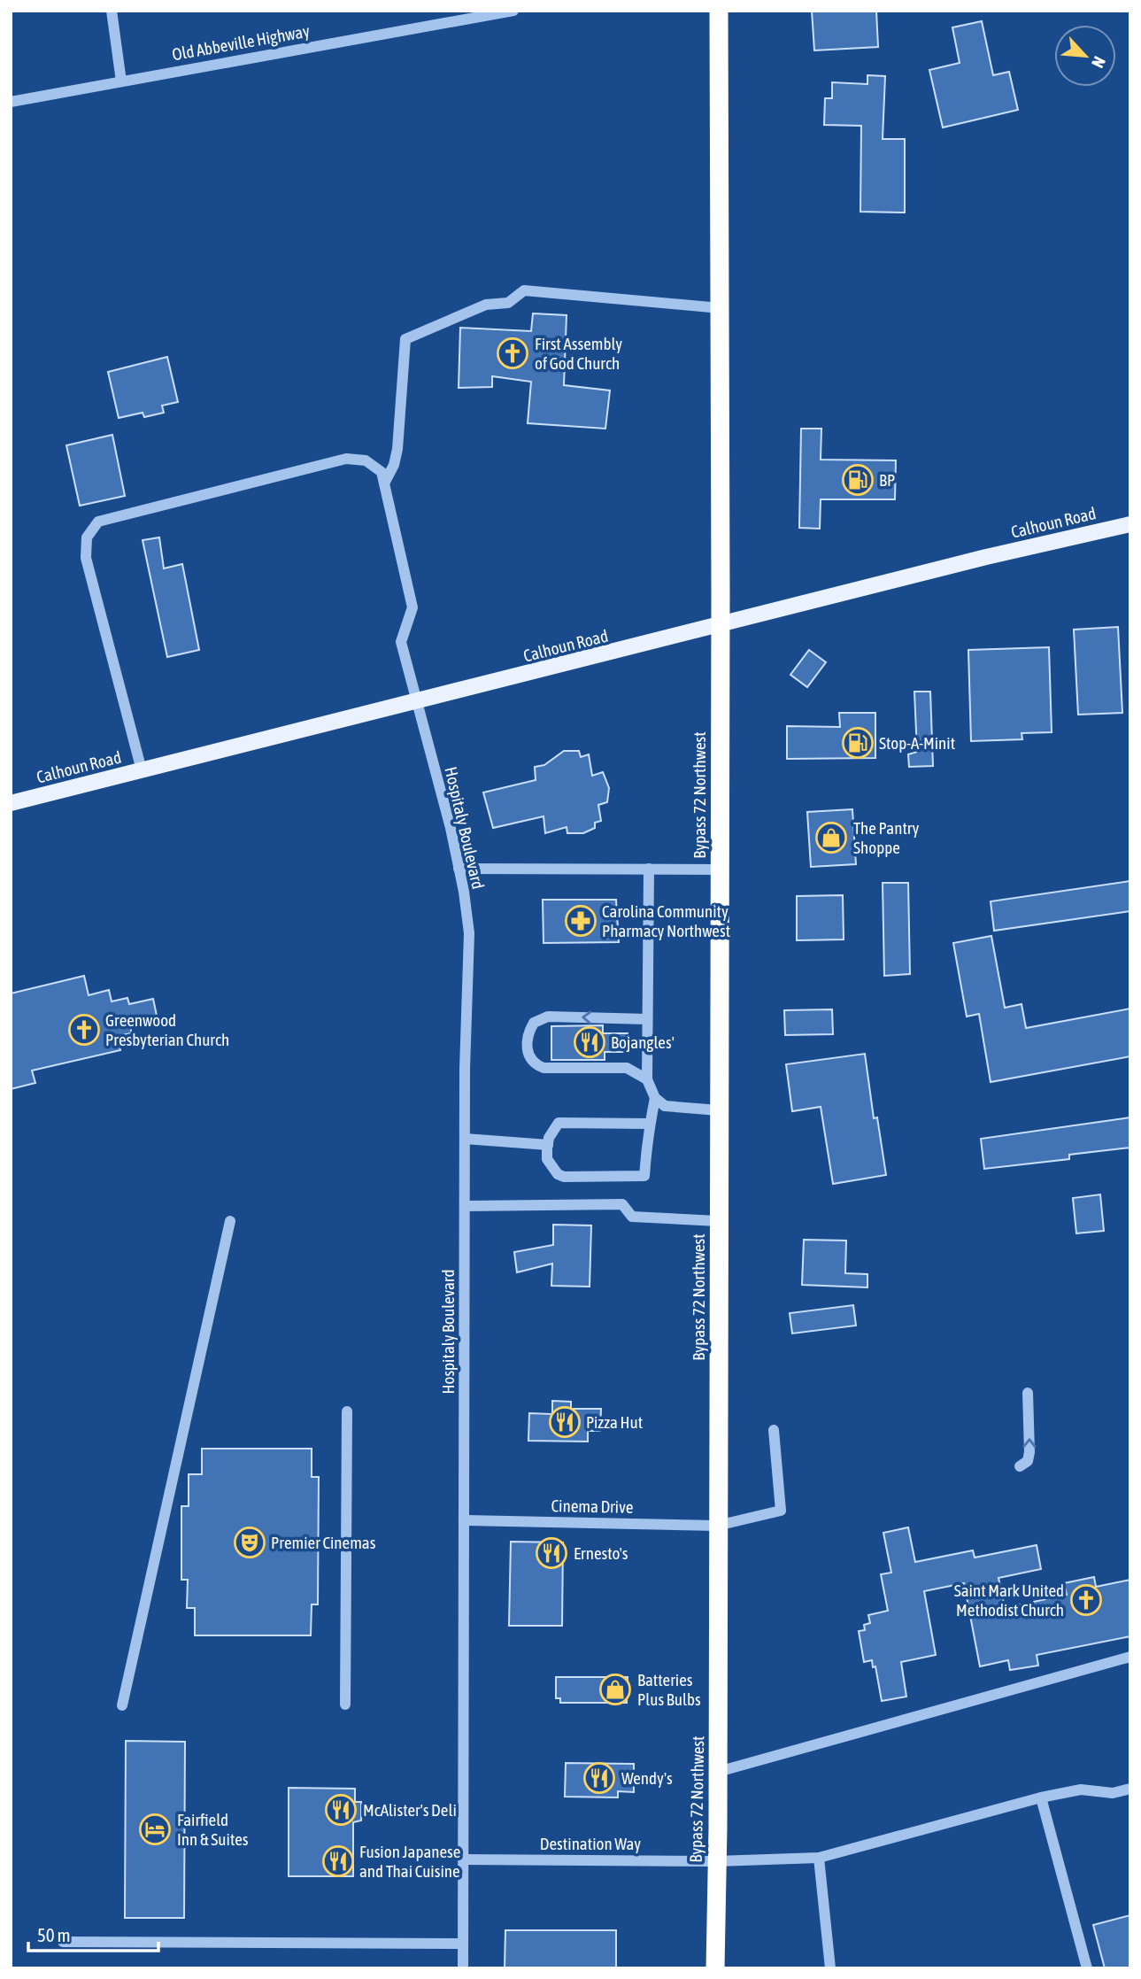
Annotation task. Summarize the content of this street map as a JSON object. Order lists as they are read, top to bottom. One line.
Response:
{"streets":{"highway":["Bypass 72 Northwest"],"main road":["Calhoun Road"],"street":["Old Abbeville Highway","Hospitaly Boulevard","Cinema Drive","Destination Way"]},"crossings":[["Calhoun Road","Bypass 72 Northwest"],["Calhoun Road","Hospitaly Boulevard"],["Bypass 72 Northwest","Cinema Drive"],["Bypass 72 Northwest","Destination Way"],["Hospitaly Boulevard","Cinema Drive"],["Hospitaly Boulevard","Destination Way"]],"places":{"church":["First Assembly of God Church","Greenwood Presbyterian Church","Saint Mark United Methodist Church"],"fuel station":["BP","Stop-A-Minit"],"shop":["The Pantry Shoppe","Batteries Plus Bulbs"],"pharmacy":["Carolina Community Pharmacy Northwest"],"restaurant":["Bojangles'","Pizza Hut","Ernesto's","Wendy's","McAlister's Deli","Fusion Japanese and Thai Cuisine"],"theatre":["Premier Cinemas"],"hotel":["Fairfield Inn & Suites"]},"scale_bar":"50 m","north":"bottom right"}
